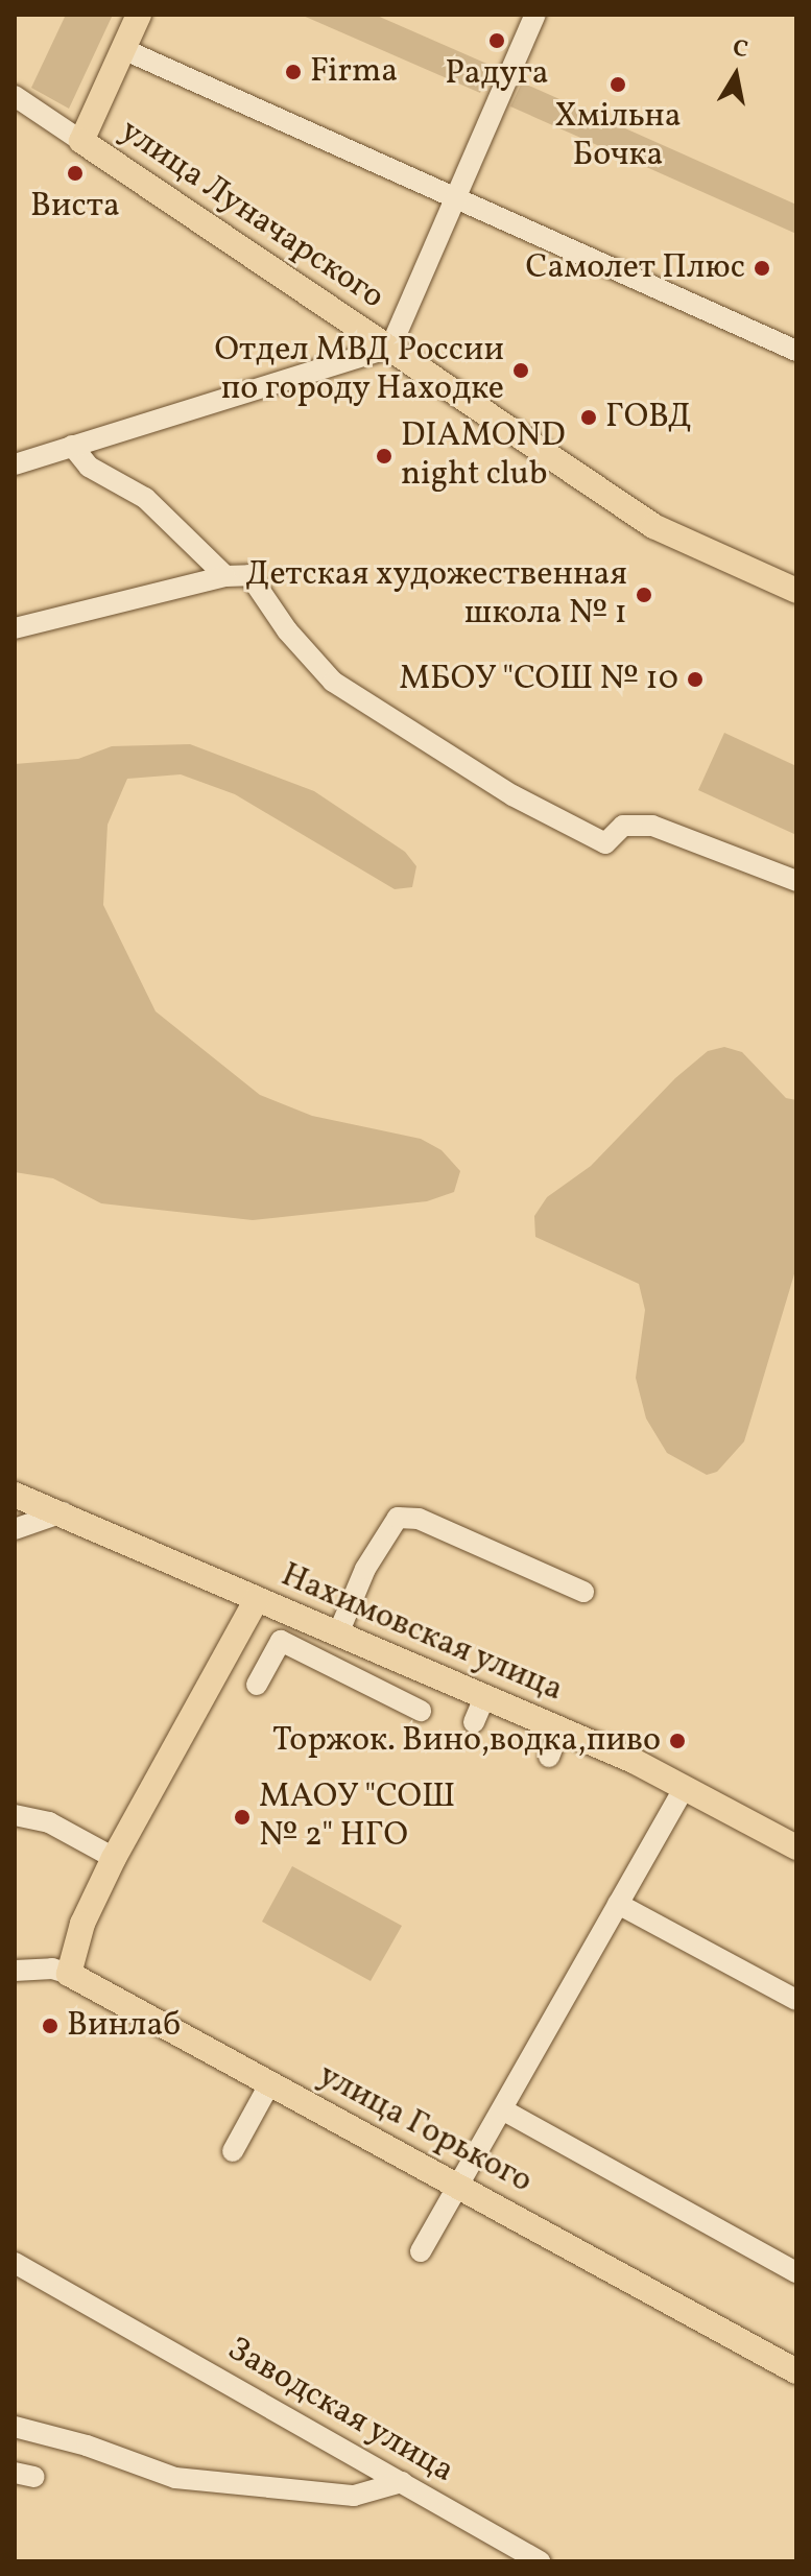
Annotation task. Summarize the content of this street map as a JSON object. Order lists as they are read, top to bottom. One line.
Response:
{"streets":{"main road":["улица Луначарского","Нахимовская улица","улица Горького"],"street":["Заводская улица"]},"places":["Радуга","Firma","Хмільна Бочка","Виста","Самолет Плюс","Отдел МВД России по городу Находке","ГОВД","DIAMOND night club","Детская художественная школа № 1","МБОУ \"СОШ № 10","Торжок. Вино,водка,пиво","МАОУ \"СОШ № 2\" НГО","Винлаб"],"north":"top"}
